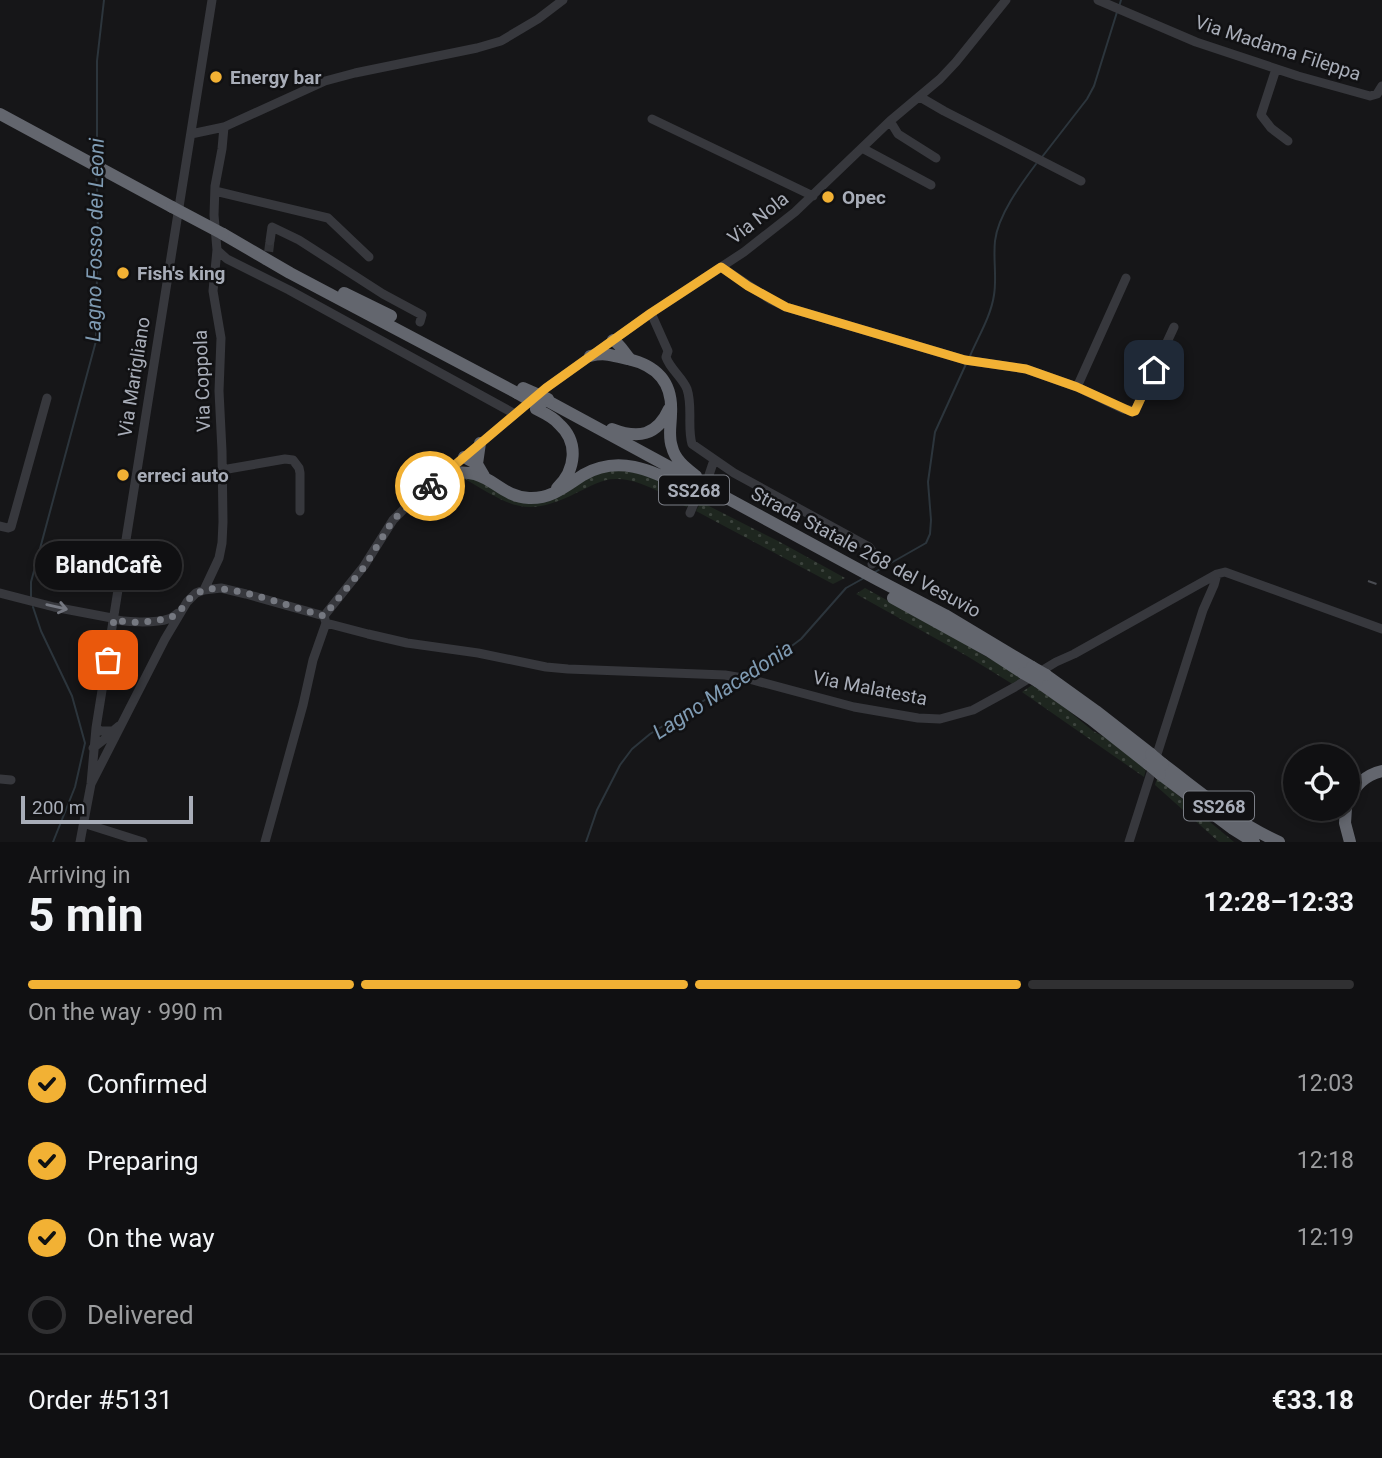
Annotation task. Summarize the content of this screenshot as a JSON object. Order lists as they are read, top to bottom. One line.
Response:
{"streets":{"highway":["SS268","Strada Statale 268 del Vesuvio"],"street":["Via Madama Fileppa","Via Nola","Via Marigliano","Via Coppola","Via Malatesta"]},"crossings":[["Via Nola","SS268"],["SS268","Strada Statale 268 del Vesuvio"]],"water":["Lagno Fosso dei Leoni","Lagno Macedonia"],"places":["Energy bar","Opec","Fish's king","erreci auto","BlandCafè"],"scale_bar":"200 m","page":{"bubble":"BlandCafè","scale":"200 m","heading":["5 min","Arriving in","12:28–12:33"],"panel":["Order #5131","€33.18"],"bar":"On the way · 990 m","list":[["Confirmed","12:03"],["Preparing","12:18"],["On the way","12:19"],"Delivered"]}}
